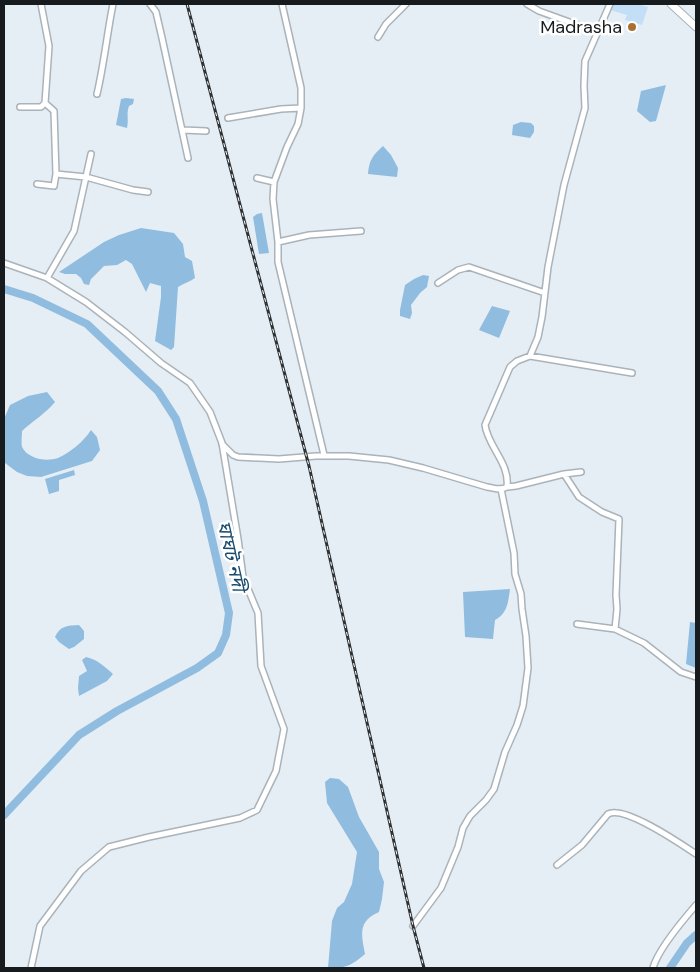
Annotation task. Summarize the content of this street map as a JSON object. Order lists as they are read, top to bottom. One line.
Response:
{"water":["ঘাঘট নদী"],"places":["Madrasha"]}
